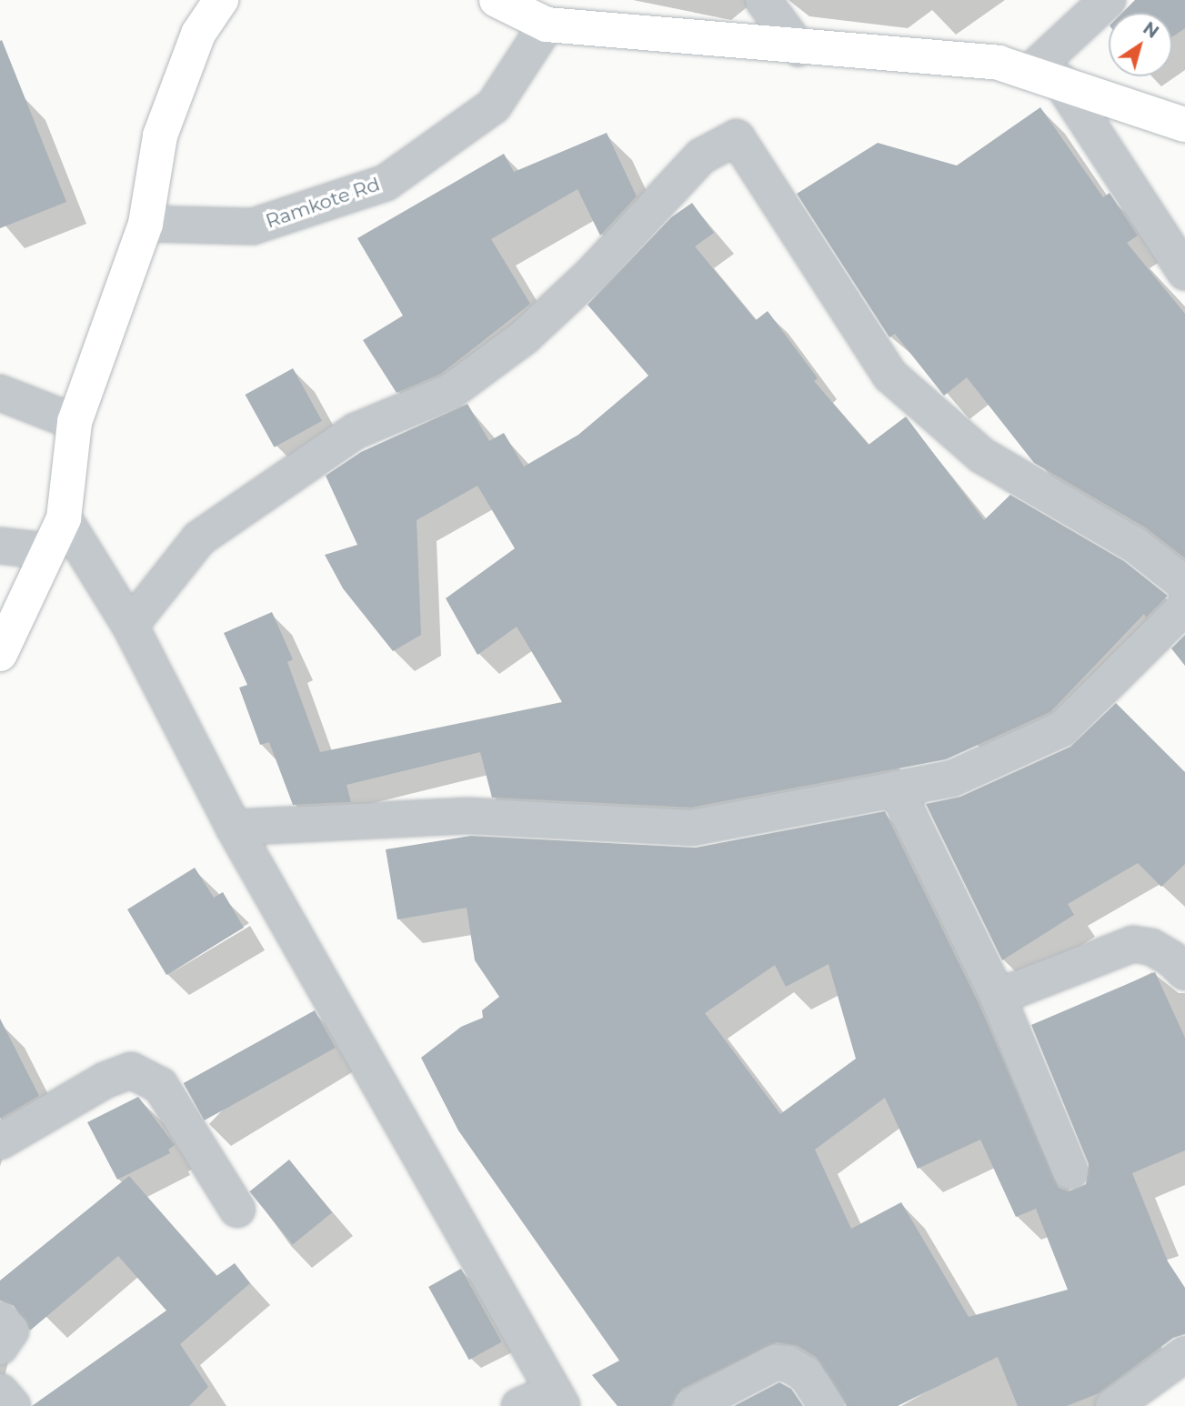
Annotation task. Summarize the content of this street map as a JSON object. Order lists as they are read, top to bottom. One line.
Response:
{"streets":{"street":["Ramkote Rd"]},"north":"top right"}
